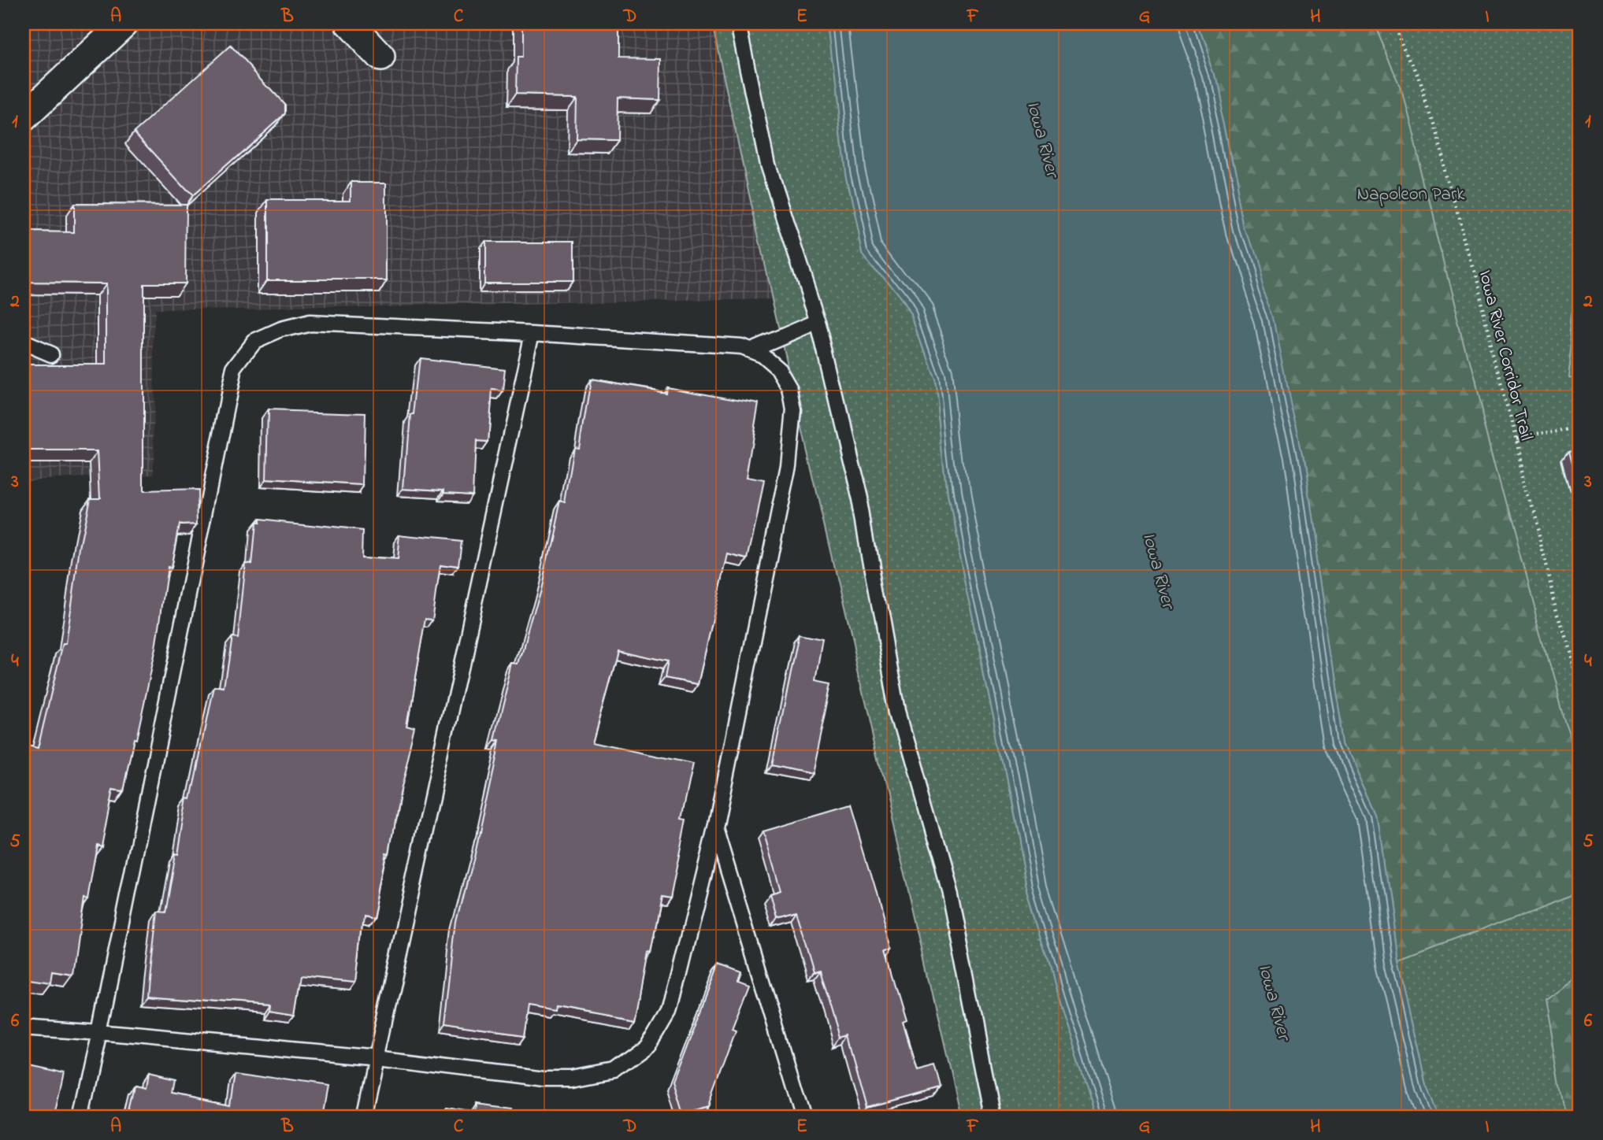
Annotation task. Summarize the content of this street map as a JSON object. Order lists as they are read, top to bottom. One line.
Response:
{"streets":{"path":["Iowa River Corridor Trail"]},"water":["Iowa River"],"parks":["Napoleon Park"],"grid":{"columns":["A","B","C","D","E","F","G","H","I"],"rows":["1","2","3","4","5","6"]}}
